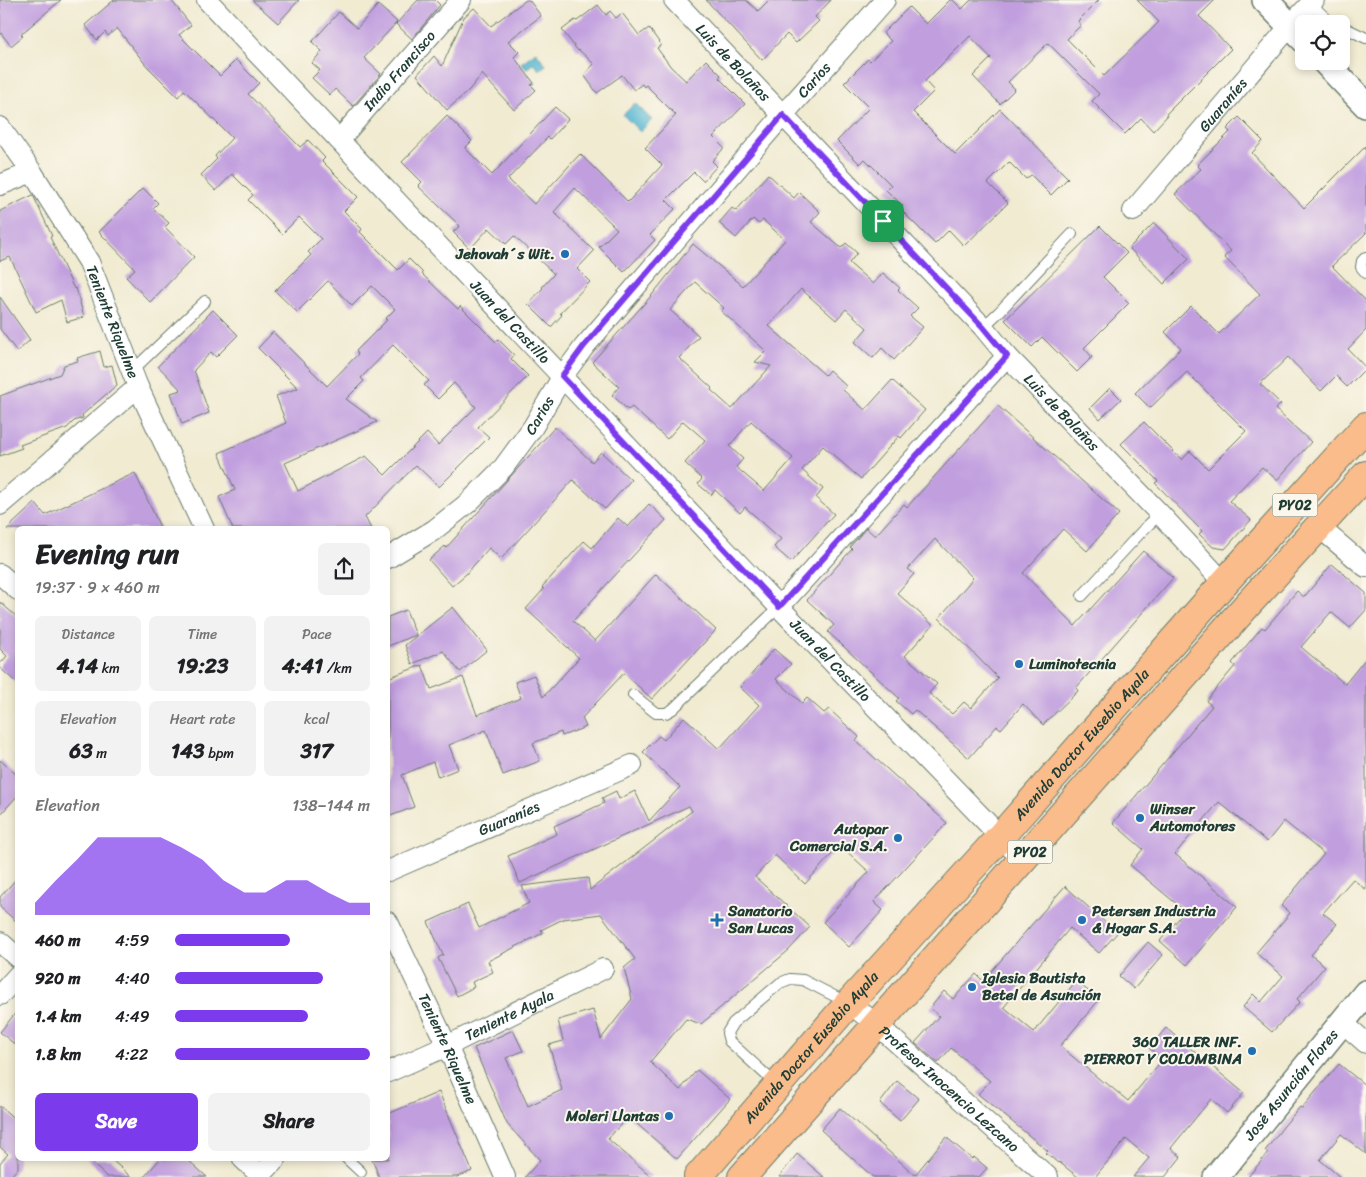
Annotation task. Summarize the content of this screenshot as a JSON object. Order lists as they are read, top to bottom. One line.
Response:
{"streets":{"highway":["PY02","Avenida Doctor Eusebio Ayala"],"street":["Luis de Bolaños","Indio Francisco","Carios","Guaraníes","Teniente Riquelme","Juan del Castillo","Teniente Ayala","José Asunción Flores","Profesor Inocencio Lezcano"]},"crossings":[["Luis de Bolaños","Carios"],["Luis de Bolaños","Avenida Doctor Eusebio Ayala"],["Indio Francisco","Juan del Castillo"],["Carios","Juan del Castillo"],["Teniente Riquelme","Teniente Ayala"],["Juan del Castillo","PY02"],["Juan del Castillo","Avenida Doctor Eusebio Ayala"],["PY02","Profesor Inocencio Lezcano"],["Avenida Doctor Eusebio Ayala","Profesor Inocencio Lezcano"]],"places":{"other":["Jehovah´s Wit.","Luminotecnia","Winser Automotores","Autopar Comercial S.A.","Petersen Industria & Hogar S.A.","Iglesia Bautista Betel de Asunción","360 TALLER INF. PIERROT Y COLOMBINA","Moleri Llantas"],"health":["Sanatorio San Lucas"]},"page":{"heading":["Evening run","19:37 · 9 × 460 m"],"stats":[["Distance","4.14 km"],["Time","19:23"],["Pace","4:41 /km"],["Elevation","63 m"],["Heart rate","143 bpm"],["kcal","317"]],"chart":["Elevation","138–144 m"],"list":[{"name":"460 m","note":"4:59"},{"name":"920 m","note":"4:40"},{"name":"1.4 km","note":"4:49"},{"name":"1.8 km","note":"4:22"}],"buttons":["Save","Share"]}}
